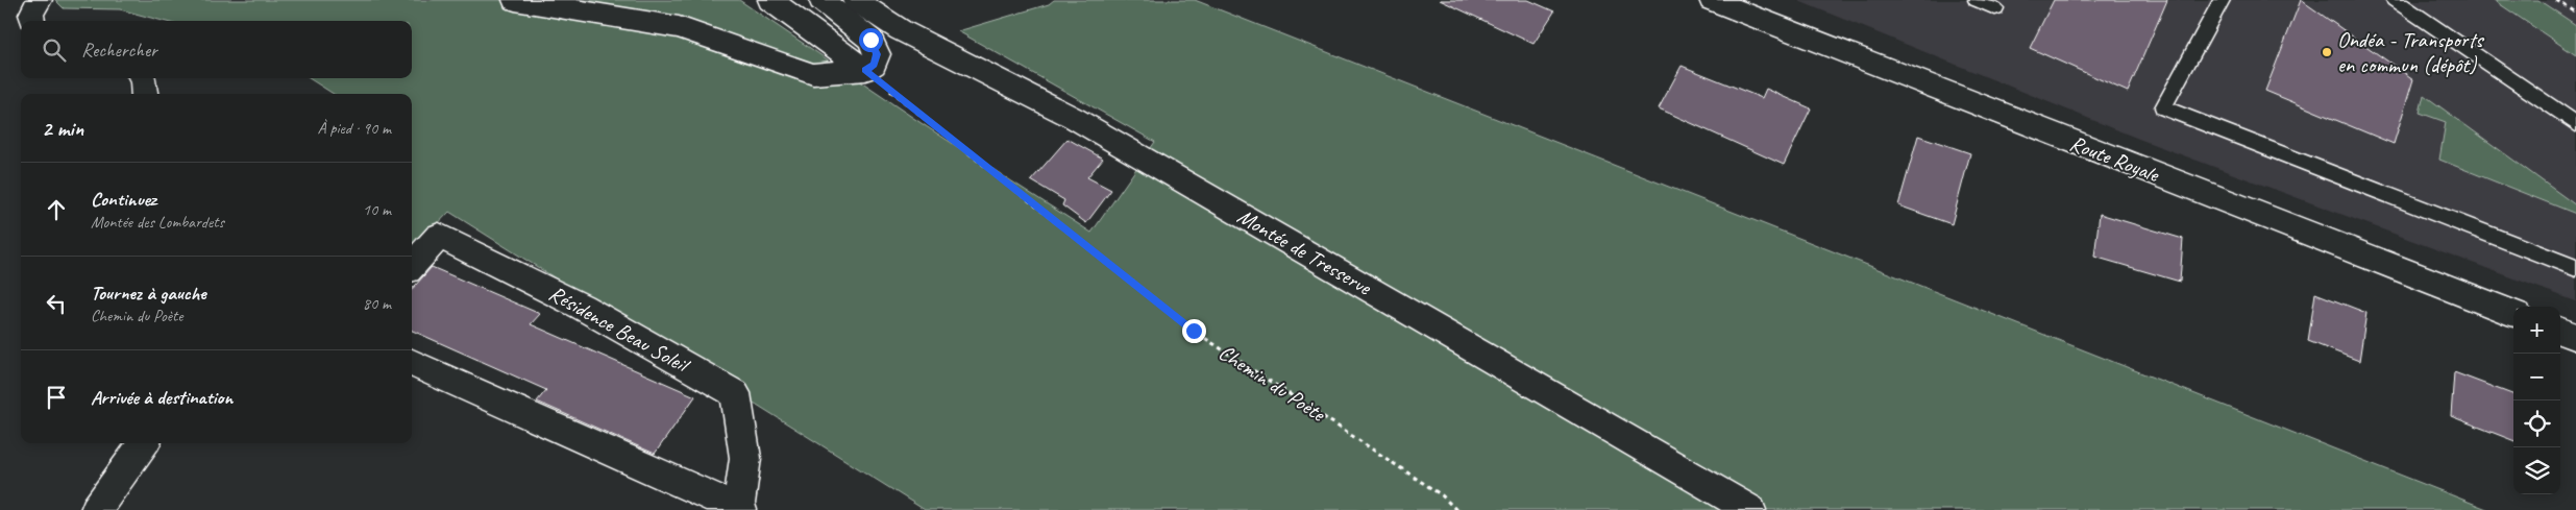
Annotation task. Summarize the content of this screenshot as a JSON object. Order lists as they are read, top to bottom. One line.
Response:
{"streets":{"street":["Route Royale","Montée de Tresserve","Résidence Beau Soleil"],"path":["Chemin du Poète"]},"places":["Ondéa - Transports en commun (dépôt)"],"page":{"search":"Rechercher","heading":["2 min","À pied · 90 m"],"list":[["Continuez","Montée des Lombardets","10 m"],["Tournez à gauche","Chemin du Poète","80 m"],"Arrivée à destination"],"map_buttons":["+","−"]}}
